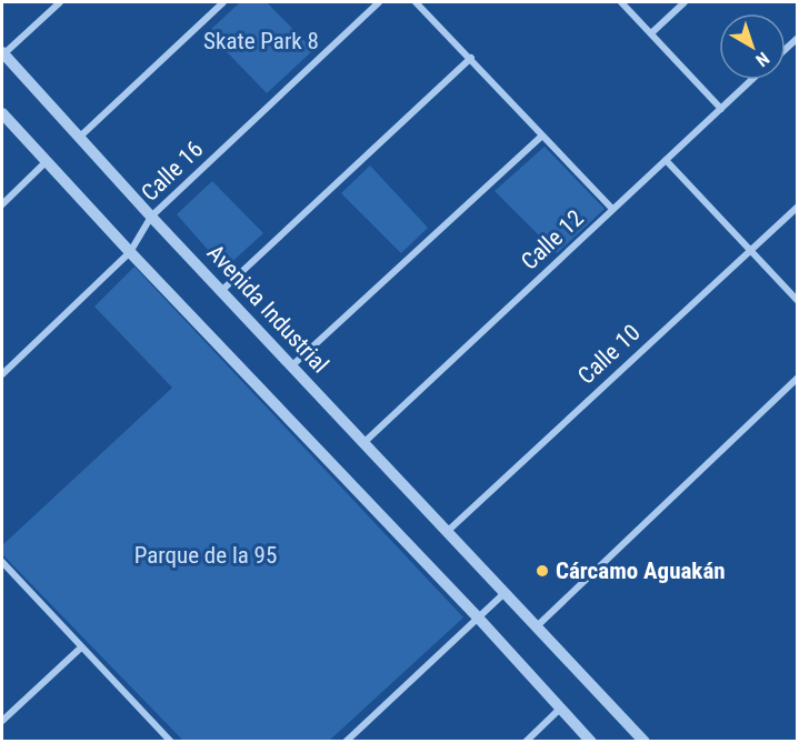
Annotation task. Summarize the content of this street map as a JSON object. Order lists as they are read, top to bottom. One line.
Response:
{"streets":{"street":["Calle 16","Calle 12","Avenida Industrial","Calle 10"]},"crossings":[["Calle 16","Avenida Industrial"],["Calle 12","Avenida Industrial"],["Avenida Industrial","Calle 10"]],"parks":["Skate Park 8","Parque de la 95"],"places":["Cárcamo Aguakán"],"north":"bottom right"}
